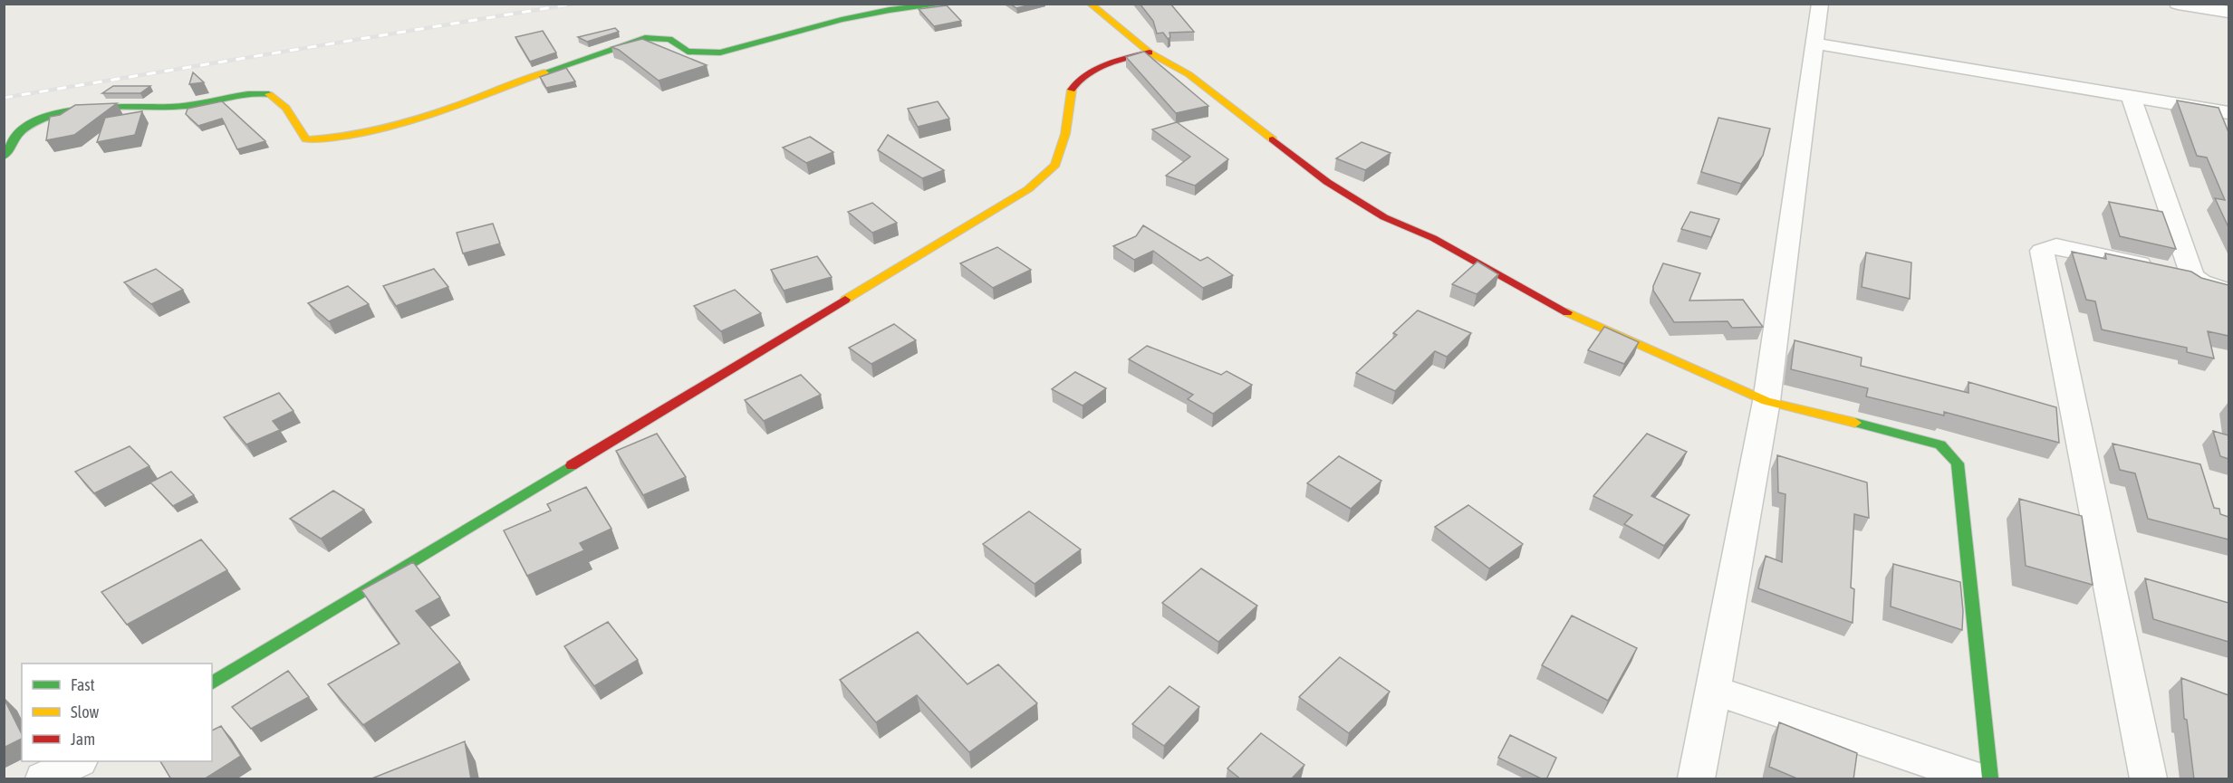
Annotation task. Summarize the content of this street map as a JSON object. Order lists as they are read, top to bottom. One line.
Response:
{"legend":["Fast","Slow","Jam"]}
